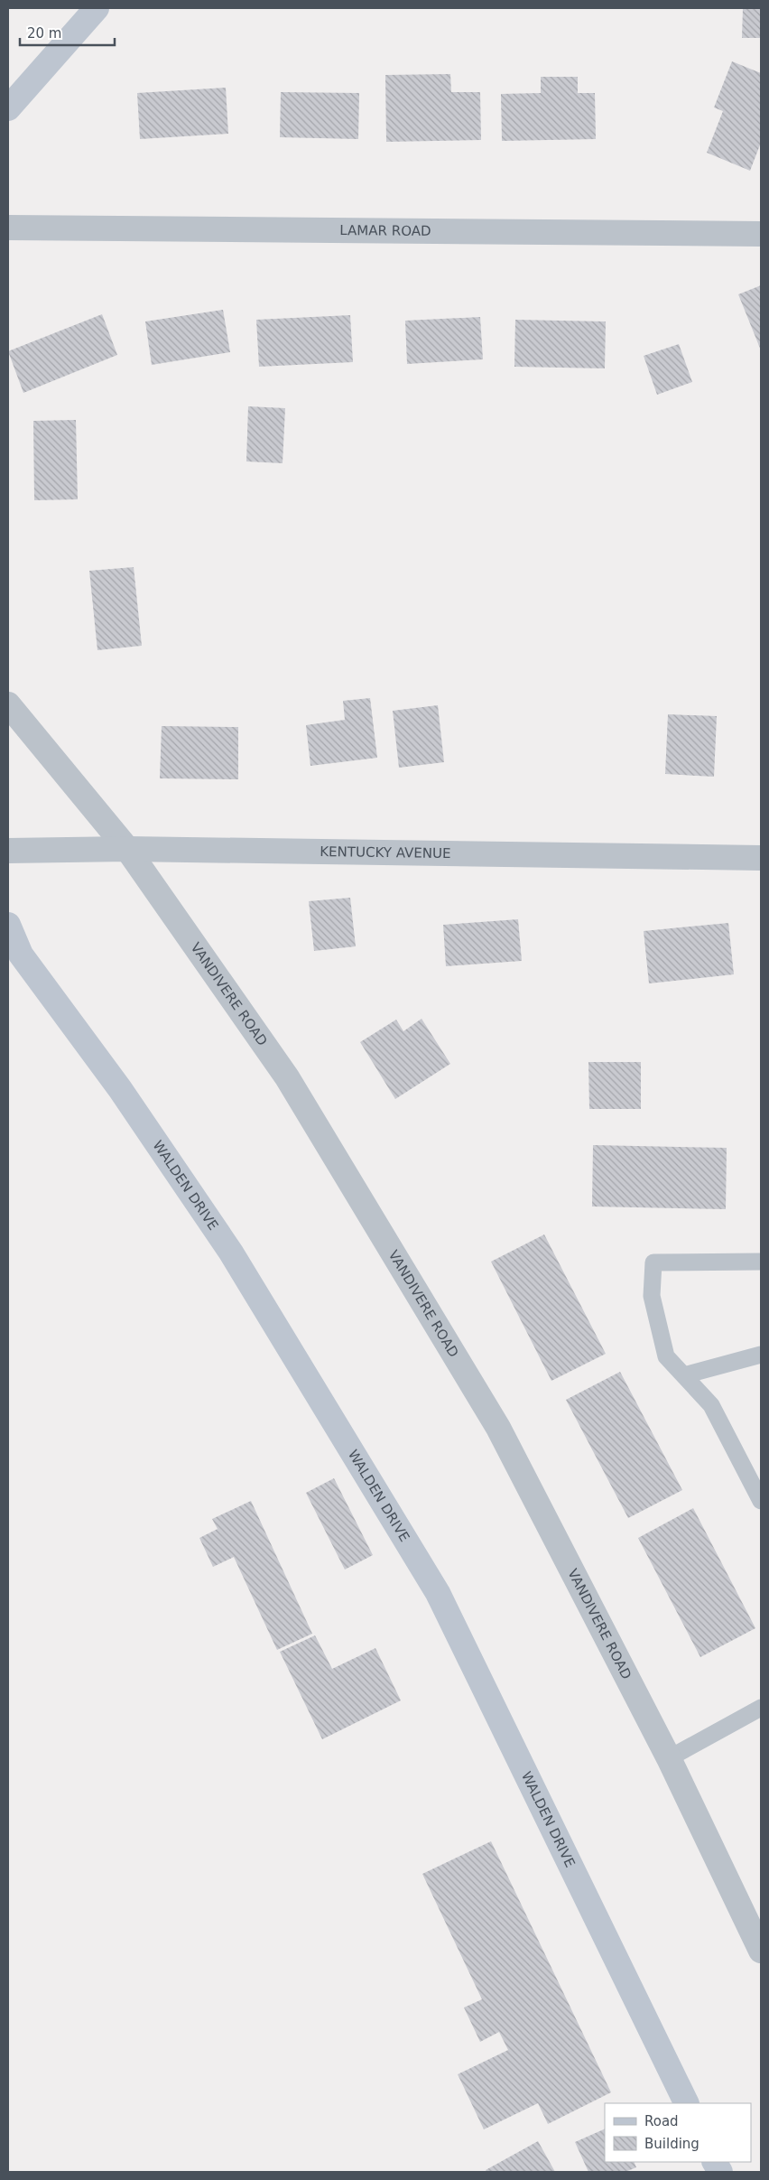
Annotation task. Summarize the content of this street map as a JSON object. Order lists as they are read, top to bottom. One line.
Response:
{"streets":{"street":["LAMAR ROAD","KENTUCKY AVENUE","VANDIVERE ROAD","WALDEN DRIVE"]},"crossings":[["KENTUCKY AVENUE","VANDIVERE ROAD"]],"legend":["Road","Building"],"scale_bar":"20 m"}
